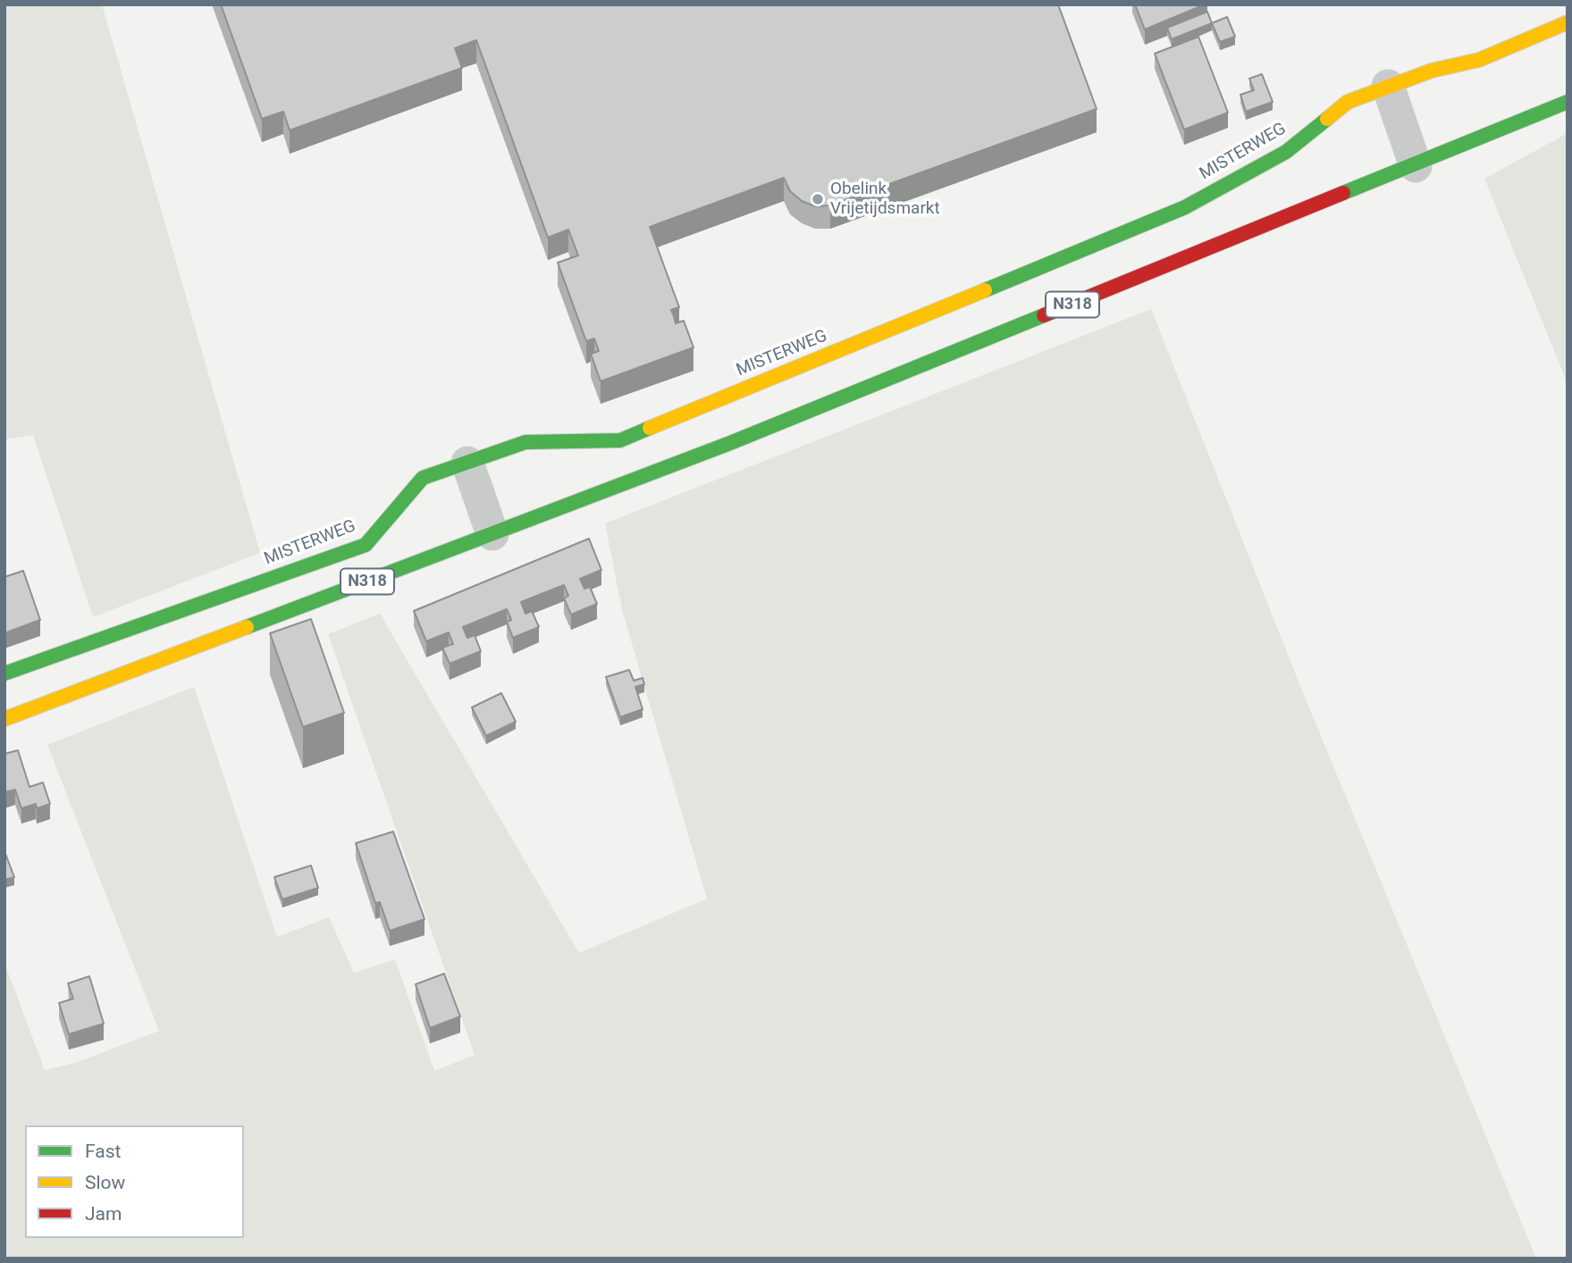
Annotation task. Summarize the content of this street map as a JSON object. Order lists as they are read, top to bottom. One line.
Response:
{"streets":{"street":["MISTERWEG","N318"]},"places":["Obelink Vrijetijdsmarkt"],"legend":["Fast","Slow","Jam"]}
